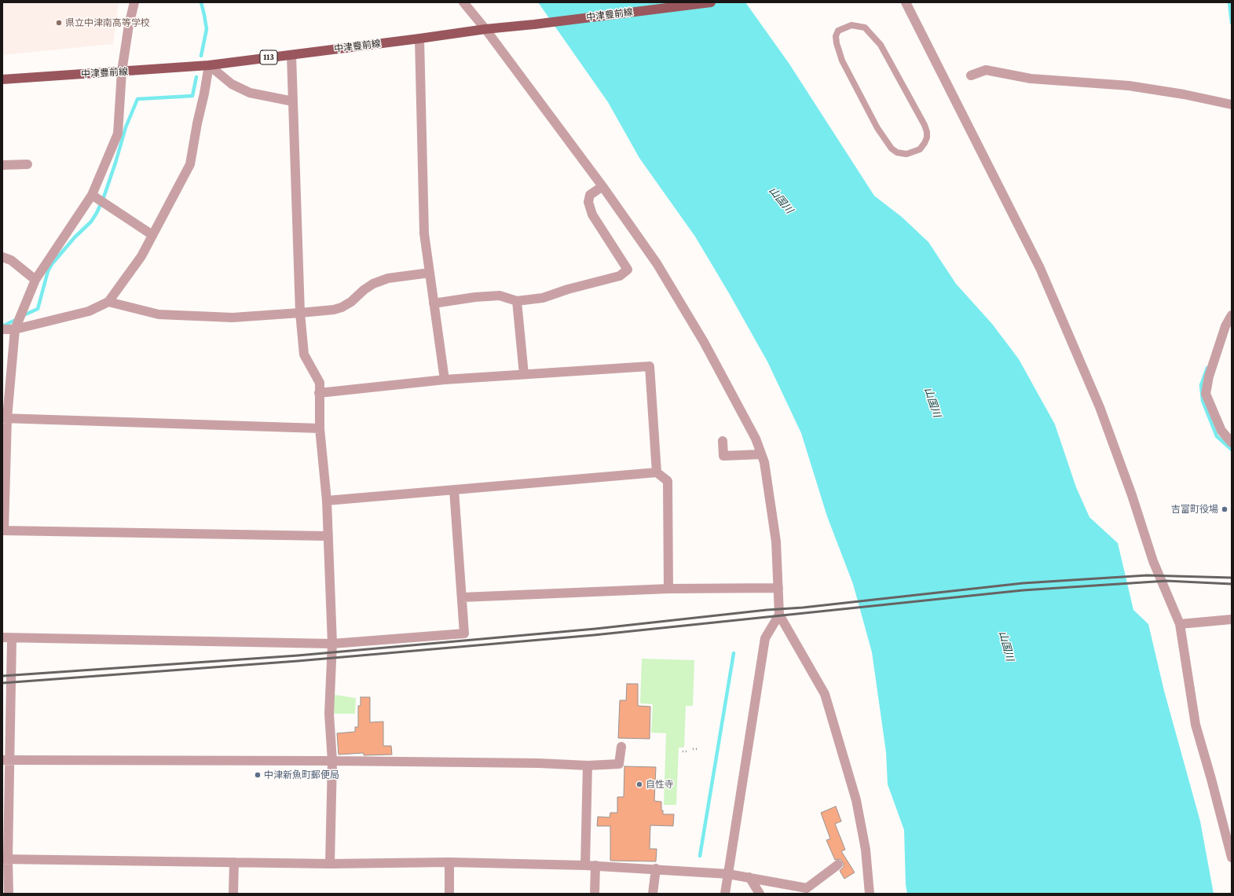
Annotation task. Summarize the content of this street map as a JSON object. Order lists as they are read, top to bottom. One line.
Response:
{"streets":{"main road":["中津豊前線","113"]},"water":["山国川"],"places":["県立中津南高等学校","吉富町役場","中津新魚町郵便局","自性寺"]}
